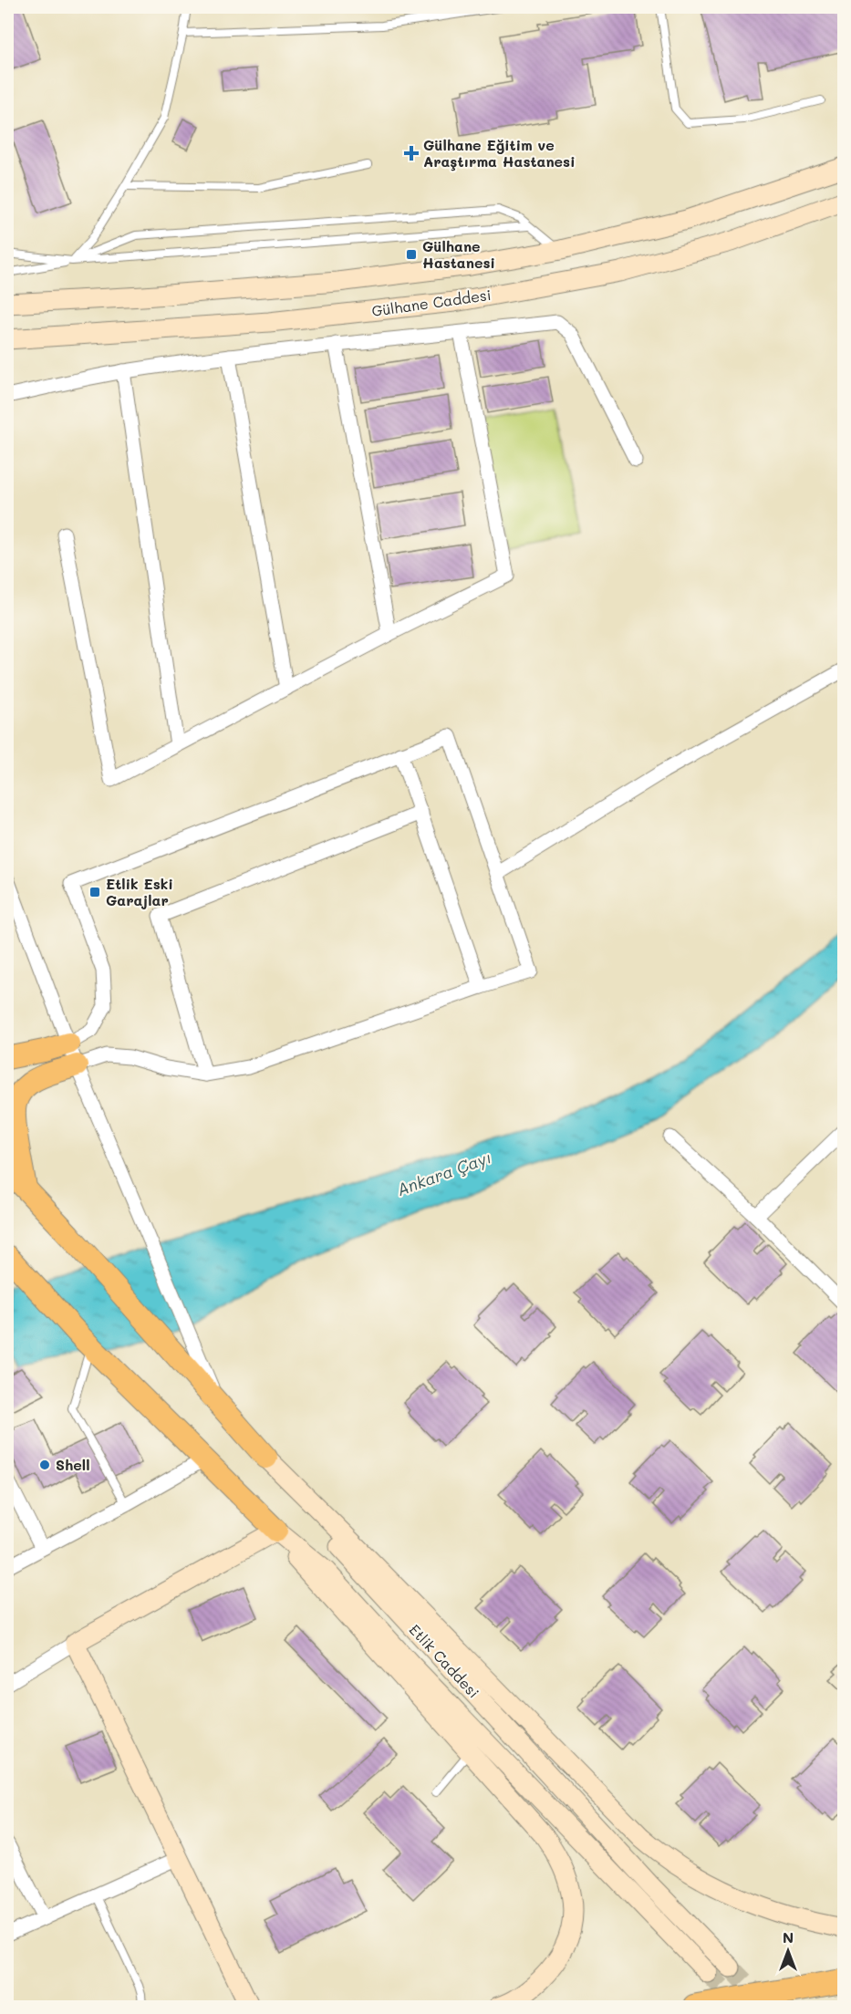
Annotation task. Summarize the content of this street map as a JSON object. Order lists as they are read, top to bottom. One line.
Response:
{"streets":{"main road":["Gülhane Caddesi","Etlik Caddesi"]},"water":["Ankara Çayı"],"places":{"health":["Gülhane Eğitim ve Araştırma Hastanesi"],"transit":["Gülhane Hastanesi","Etlik Eski Garajlar"],"other":["Shell"]},"north":"top"}
